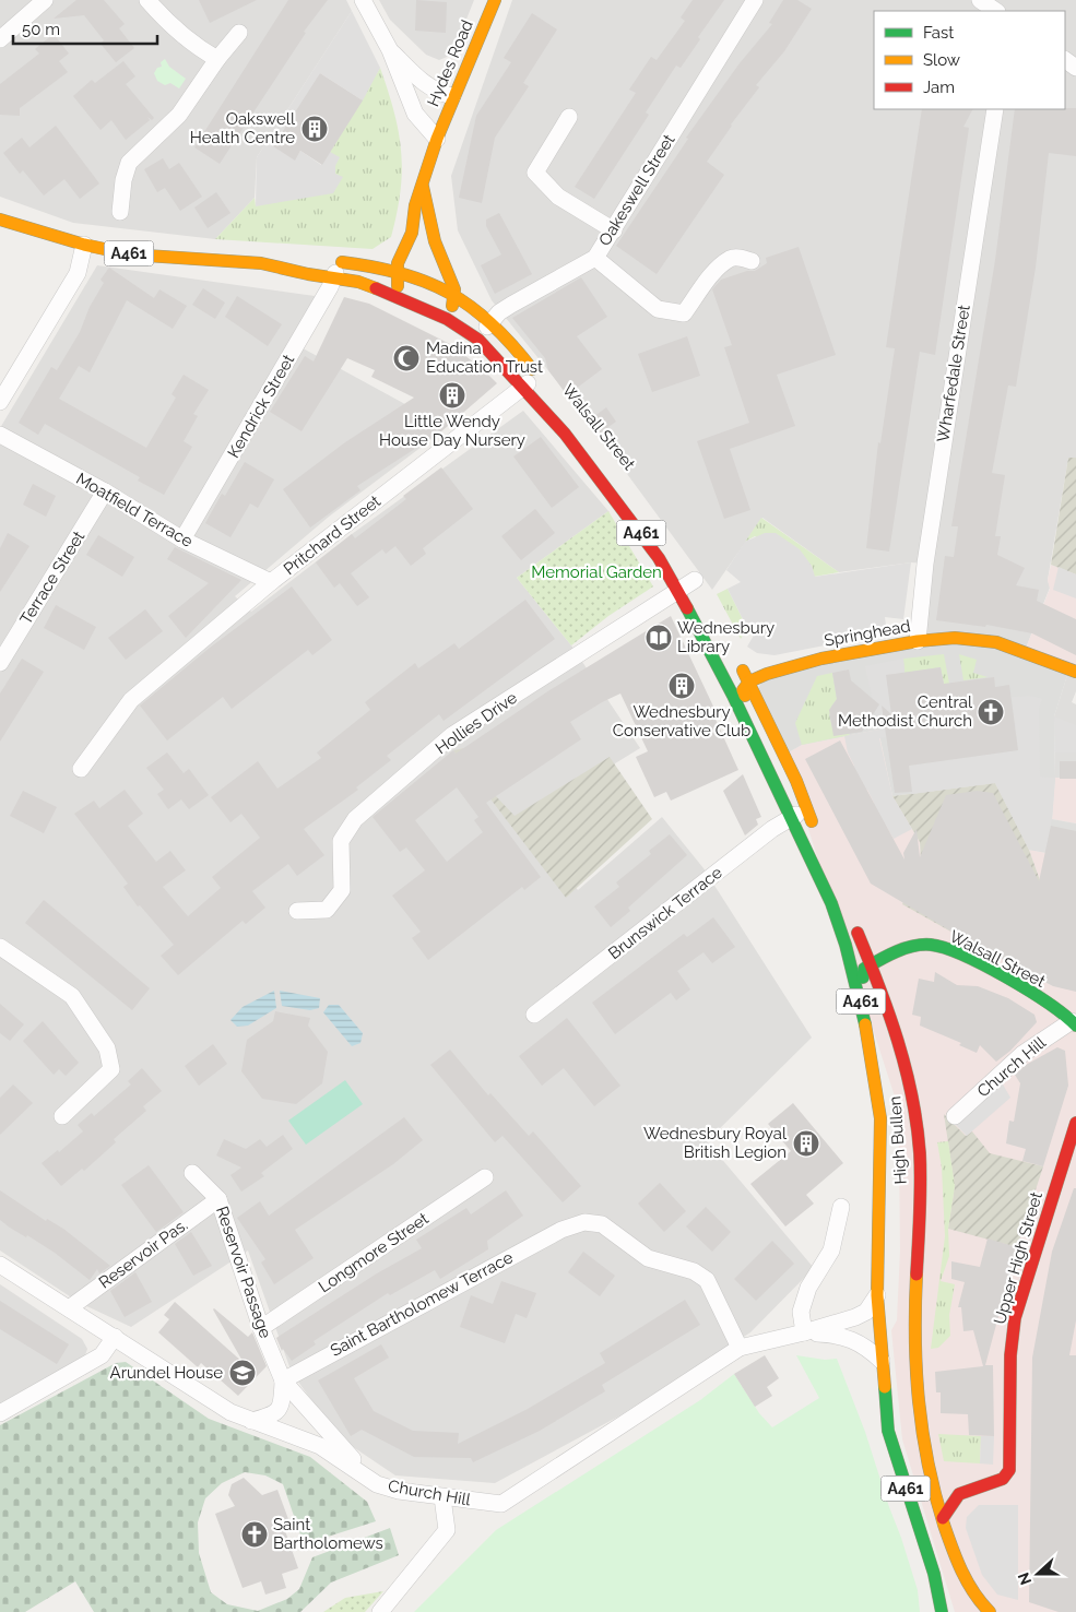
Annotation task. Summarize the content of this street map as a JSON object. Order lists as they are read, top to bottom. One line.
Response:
{"streets":{"main road":["Hydes Road","A461","Walsall Street","Springhead","High Bullen","Upper High Street"],"street":["Oakeswell Street","Wharfedale Street","Kendrick Street","Moatfield Terrace","Pritchard Street","Terrace Street","Hollies Drive","Brunswick Terrace","Church Hill","Longmore Street","Reservoir Pas.","Reservoir Passage","Saint Bartholomew Terrace"]},"crossings":[["Hydes Road","Walsall Street"],["Oakeswell Street","Walsall Street"],["Wharfedale Street","Springhead"],["Kendrick Street","Walsall Street"],["Kendrick Street","Moatfield Terrace"],["Walsall Street","Pritchard Street"],["Walsall Street","Hollies Drive"],["Walsall Street","Church Hill"],["Walsall Street","High Bullen"],["Moatfield Terrace","Pritchard Street"],["Moatfield Terrace","Terrace Street"],["Brunswick Terrace","High Bullen"],["Church Hill","High Bullen"],["Church Hill","Reservoir Pas."],["Church Hill","Reservoir Passage"],["Church Hill","Saint Bartholomew Terrace"],["High Bullen","Upper High Street"],["Longmore Street","Reservoir Passage"],["Reservoir Pas.","Reservoir Passage"],["Reservoir Passage","Saint Bartholomew Terrace"]],"parks":["Memorial Garden"],"places":{"building":["Oakswell Health Centre","Little Wendy House Day Nursery","Wednesbury Conservative Club","Wednesbury Royal British Legion"],"mosque":["Madina Education Trust"],"library":["Wednesbury Library"],"church":["Central Methodist Church","Saint Bartholomews"],"school or university":["Arundel House"]},"legend":["Fast","Slow","Jam"],"scale_bar":"50 m","north":"left"}
